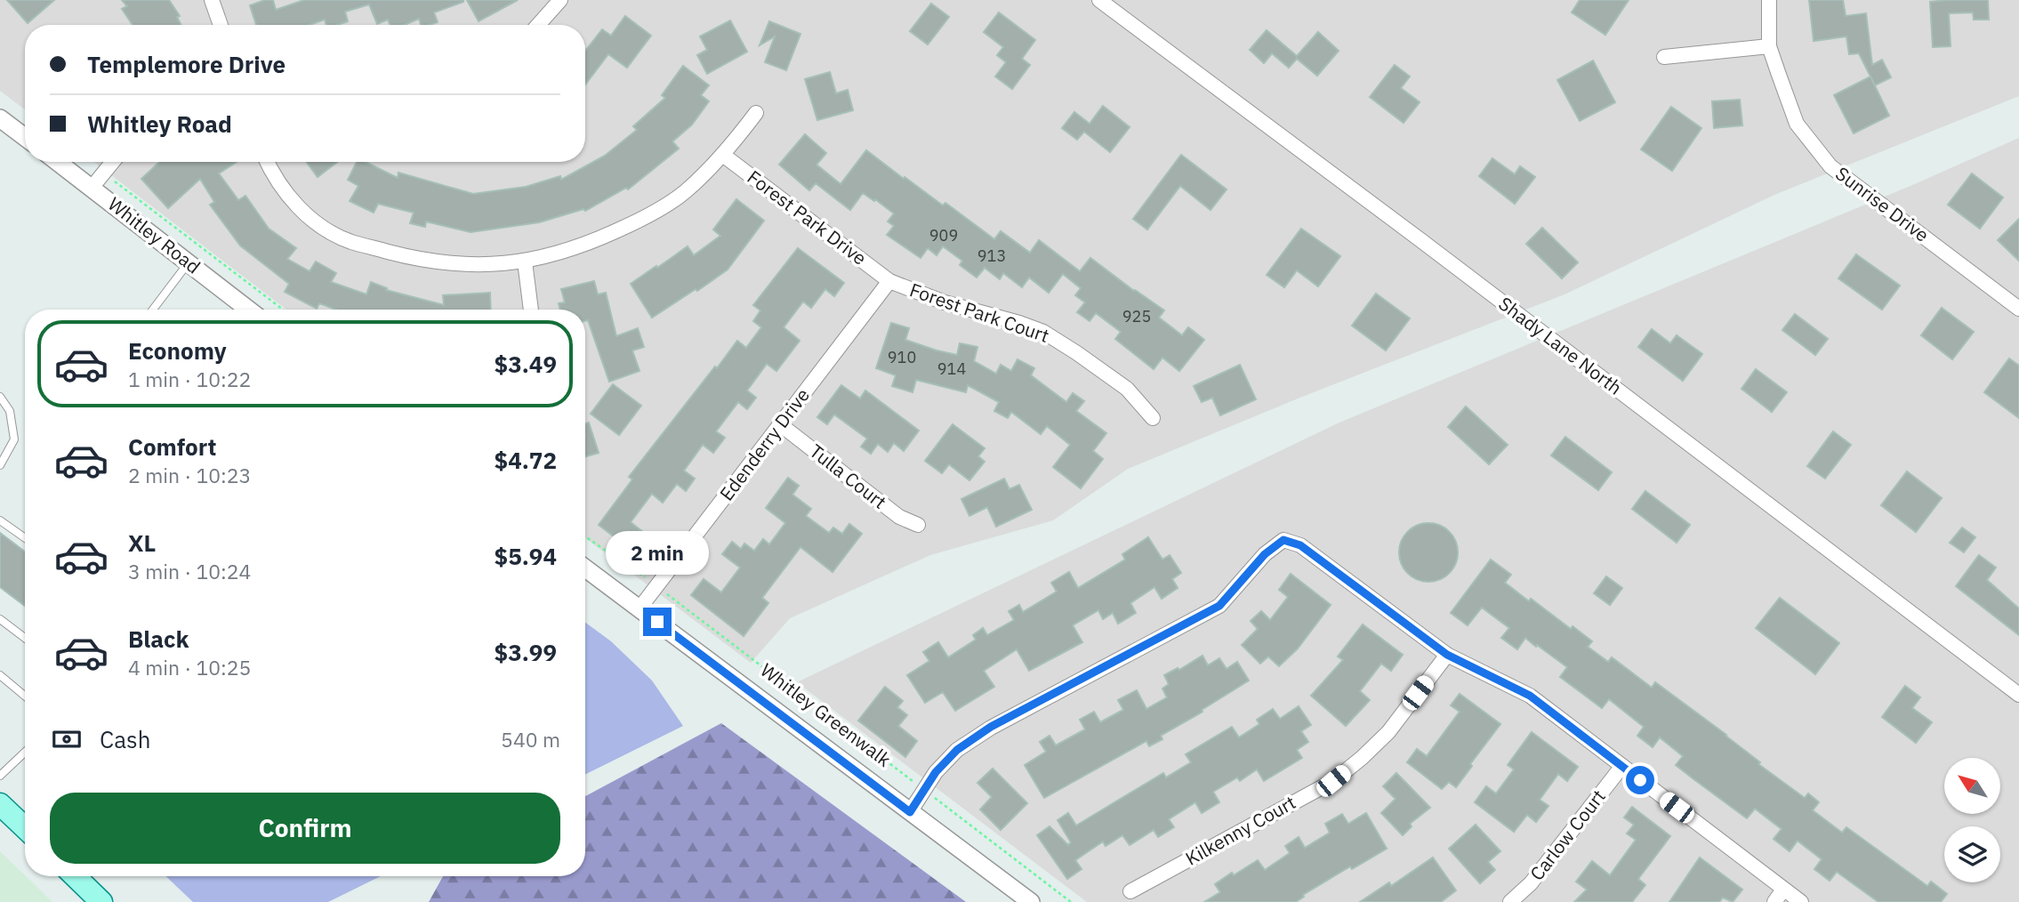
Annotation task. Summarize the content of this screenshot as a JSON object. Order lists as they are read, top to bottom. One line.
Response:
{"streets":{"street":["Sunrise Drive","Forest Park Drive","Whitley Road","Forest Park Court","Shady Lane North","Edenderry Drive","Tulla Court","Kilkenny Court","Carlow Court"],"path":["Whitley Greenwalk"]},"crossings":[["Forest Park Drive","Forest Park Court"],["Forest Park Drive","Edenderry Drive"],["Forest Park Court","Edenderry Drive"],["Edenderry Drive","Tulla Court"],["Edenderry Drive","Whitley Greenwalk"]],"house_numbers":["909","913","925","910","914"],"north":"top left","page":{"banner":["Templemore Drive","Whitley Road"],"list":[{"name":"Economy","note":"1 min · 10:22","value":"$3.49"},{"name":"Comfort","note":"2 min · 10:23","value":"$4.72"},{"name":"XL","note":"3 min · 10:24","value":"$5.94"},{"name":"Black","note":"4 min · 10:25","value":"$3.99"}],"bubble":"2 min","pay":["Cash","540 m"],"buttons":"Confirm"}}
